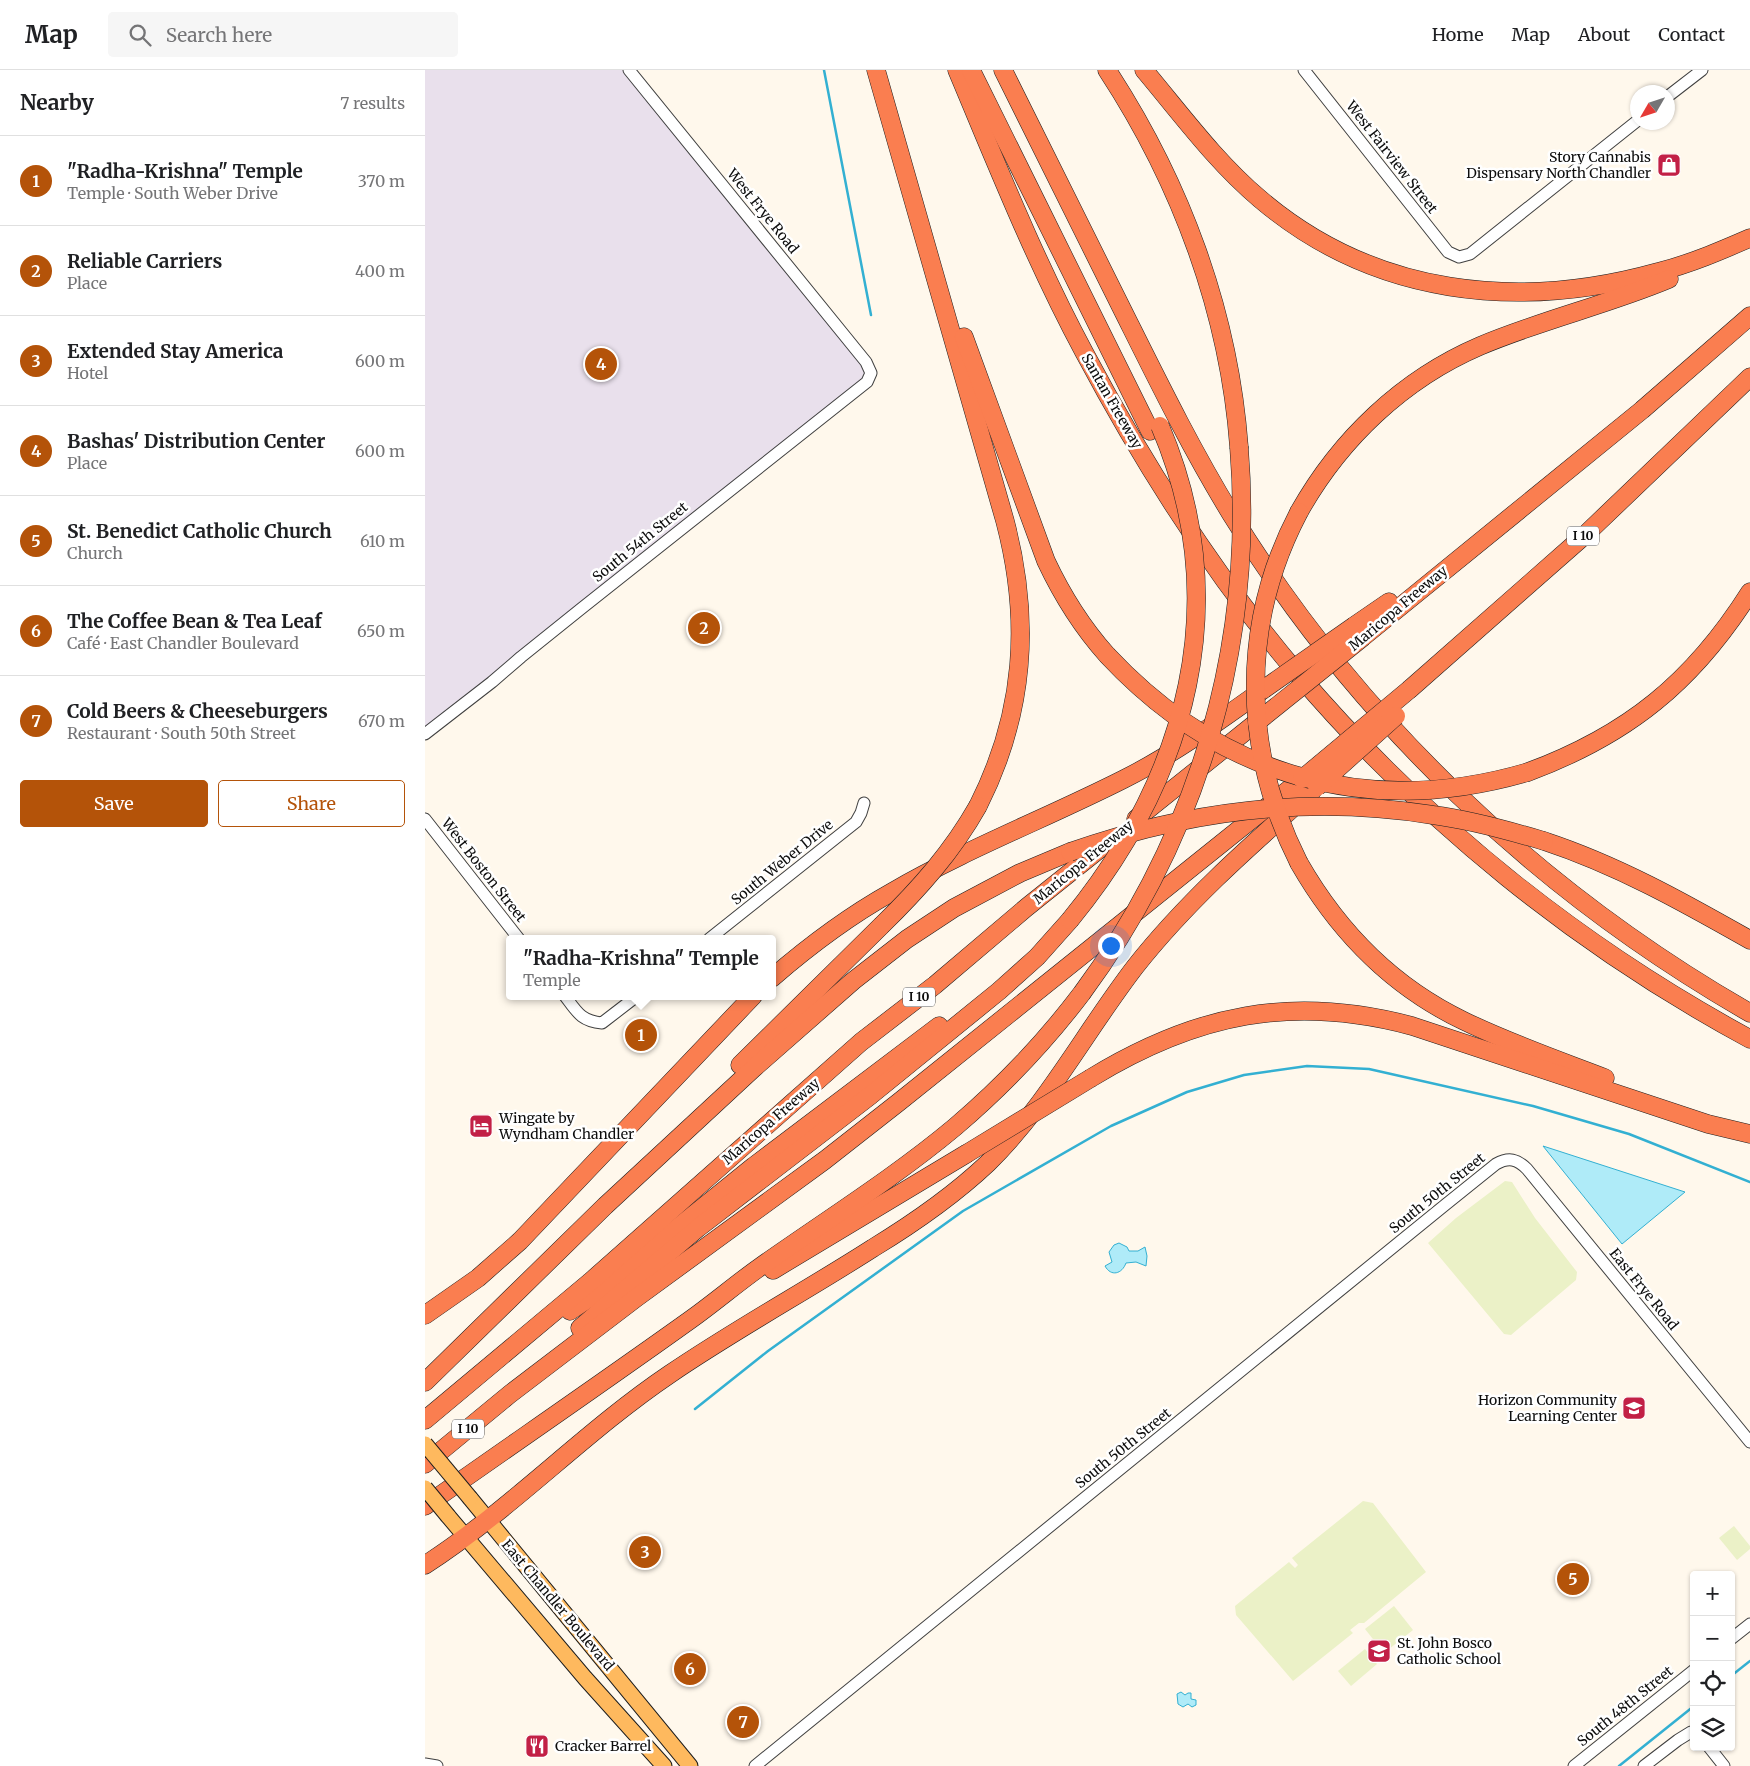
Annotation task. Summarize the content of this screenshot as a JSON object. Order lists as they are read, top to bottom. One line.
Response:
{"streets":{"highway":["Santan Freeway","I 10","Maricopa Freeway"],"main road":["East Chandler Boulevard"],"street":["West Fairview Street","West Frye Road","South 54th Street","South Weber Drive","West Boston Street","South 50th Street","East Frye Road","South 48th Street"]},"crossings":[["West Frye Road","South 54th Street"],["South 50th Street","East Frye Road"]],"places":{"shop":["Story Cannabis Dispensary North Chandler"],"hotel":["Wingate by Wyndham Chandler"],"school or university":["Horizon Community Learning Center","St. John Bosco Catholic School"],"restaurant":["Cracker Barrel"]},"north":"bottom left","page":{"header":"Map","search":"Search here","nav":["Home","Map","About","Contact"],"heading":["Nearby","7 results"],"list":[{"mark":"1","name":"\"Radha-Krishna\" Temple","note":"Temple · South Weber Drive","value":"370 m"},{"mark":"2","name":"Reliable Carriers","note":"Place","value":"400 m"},{"mark":"3","name":"Extended Stay America","note":"Hotel","value":"600 m"},{"mark":"4","name":"Bashas' Distribution Center","note":"Place","value":"600 m"},{"mark":"5","name":"St. Benedict Catholic Church","note":"Church","value":"610 m"},{"mark":"6","name":"The Coffee Bean & Tea Leaf","note":"Café · East Chandler Boulevard","value":"650 m"},{"mark":"7","name":"Cold Beers & Cheeseburgers","note":"Restaurant · South 50th Street","value":"670 m"}],"pins":["4","2","1","3","5","6","7"],"buttons":["Save","Share"],"popup":["\"Radha-Krishna\" Temple","Temple"],"map_buttons":["+","−"]}}
